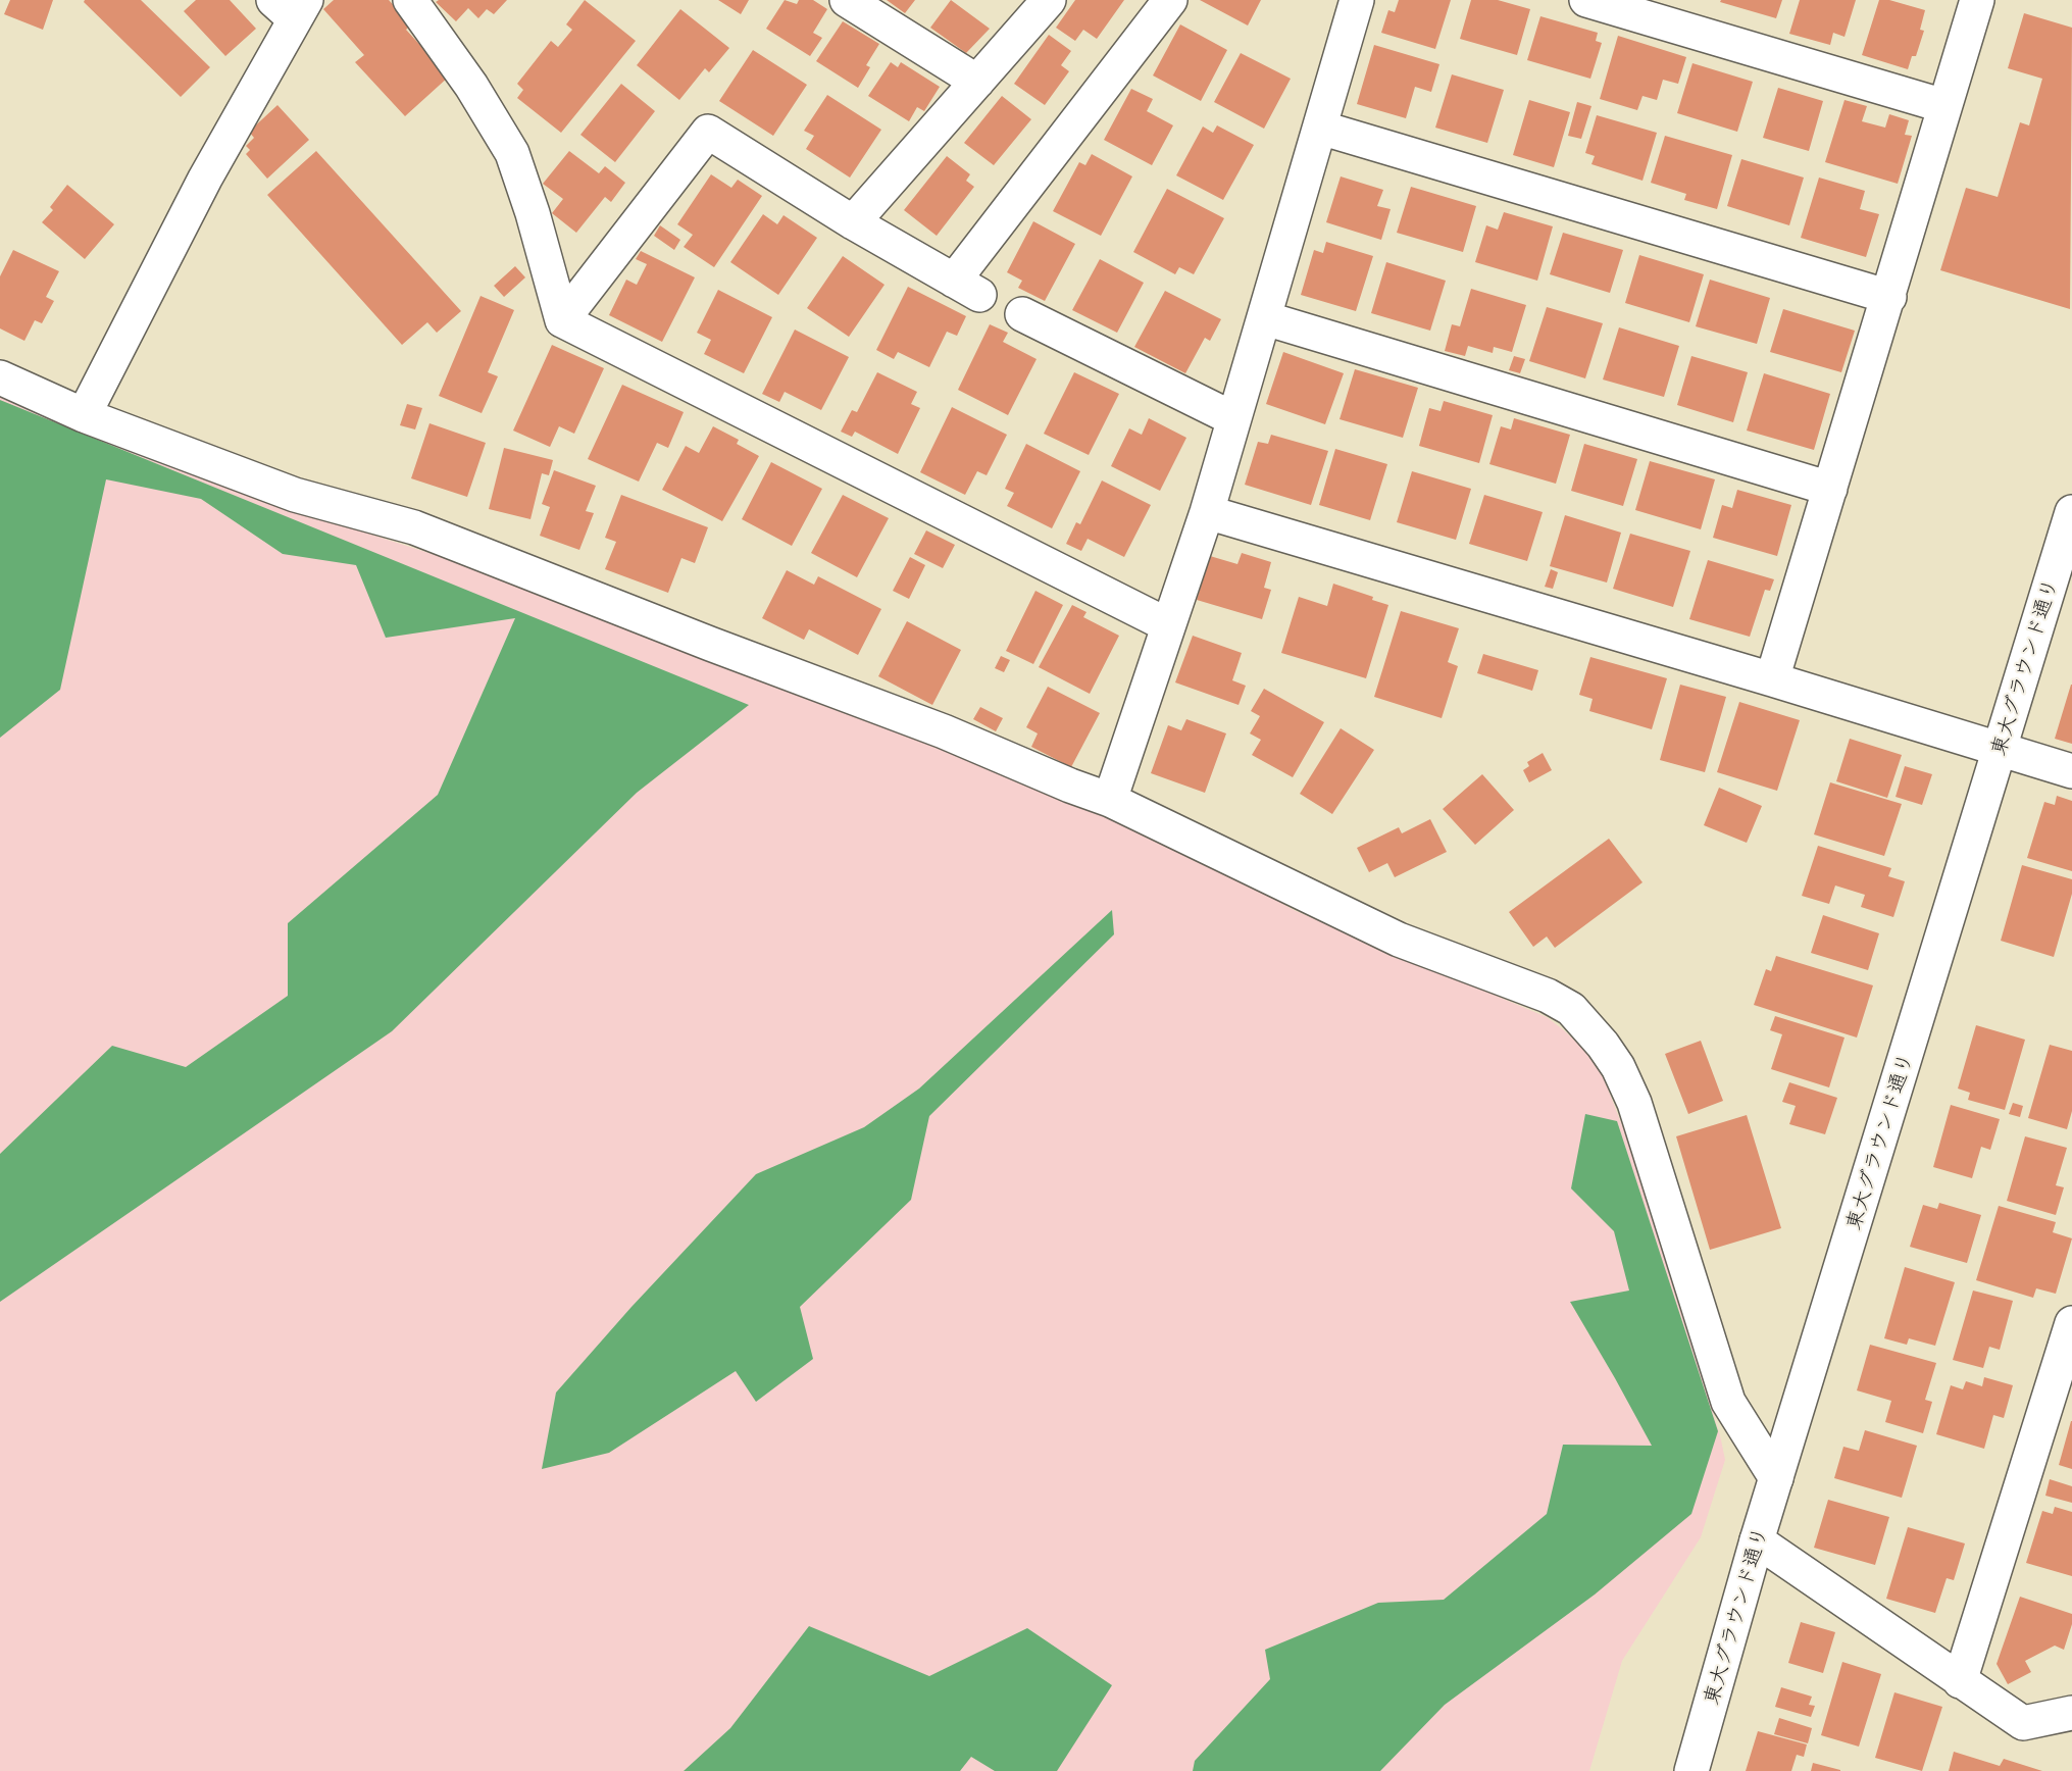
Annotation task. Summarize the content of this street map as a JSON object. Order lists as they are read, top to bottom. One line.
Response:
{"streets":{"street":["東大グラウンド通り"]}}
